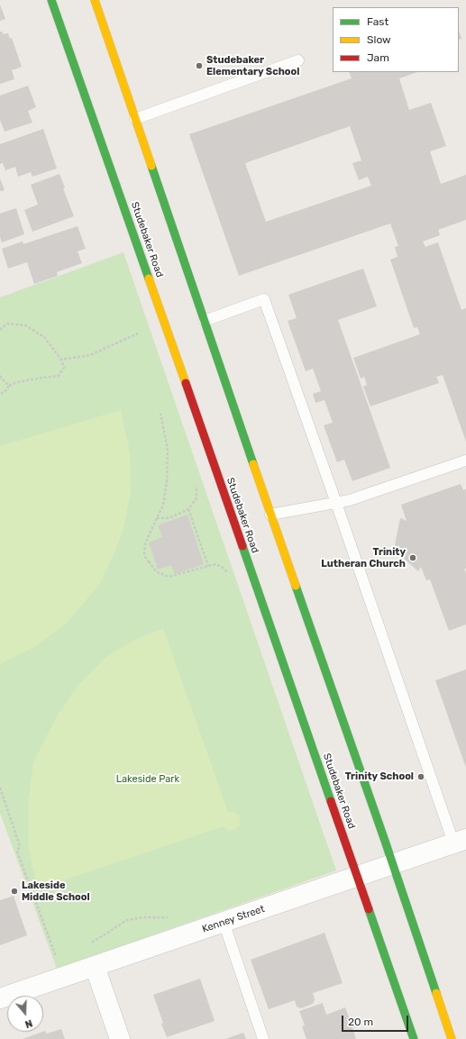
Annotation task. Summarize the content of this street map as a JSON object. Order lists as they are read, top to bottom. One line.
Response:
{"streets":{"main road":["Studebaker Road"],"street":["Kenney Street"]},"crossings":[["Studebaker Road","Kenney Street"]],"parks":["Lakeside Park"],"places":["Studebaker Elementary School","Trinity Lutheran Church","Trinity School","Lakeside Middle School"],"legend":["Fast","Slow","Jam"],"scale_bar":"20 m","north":"bottom"}
